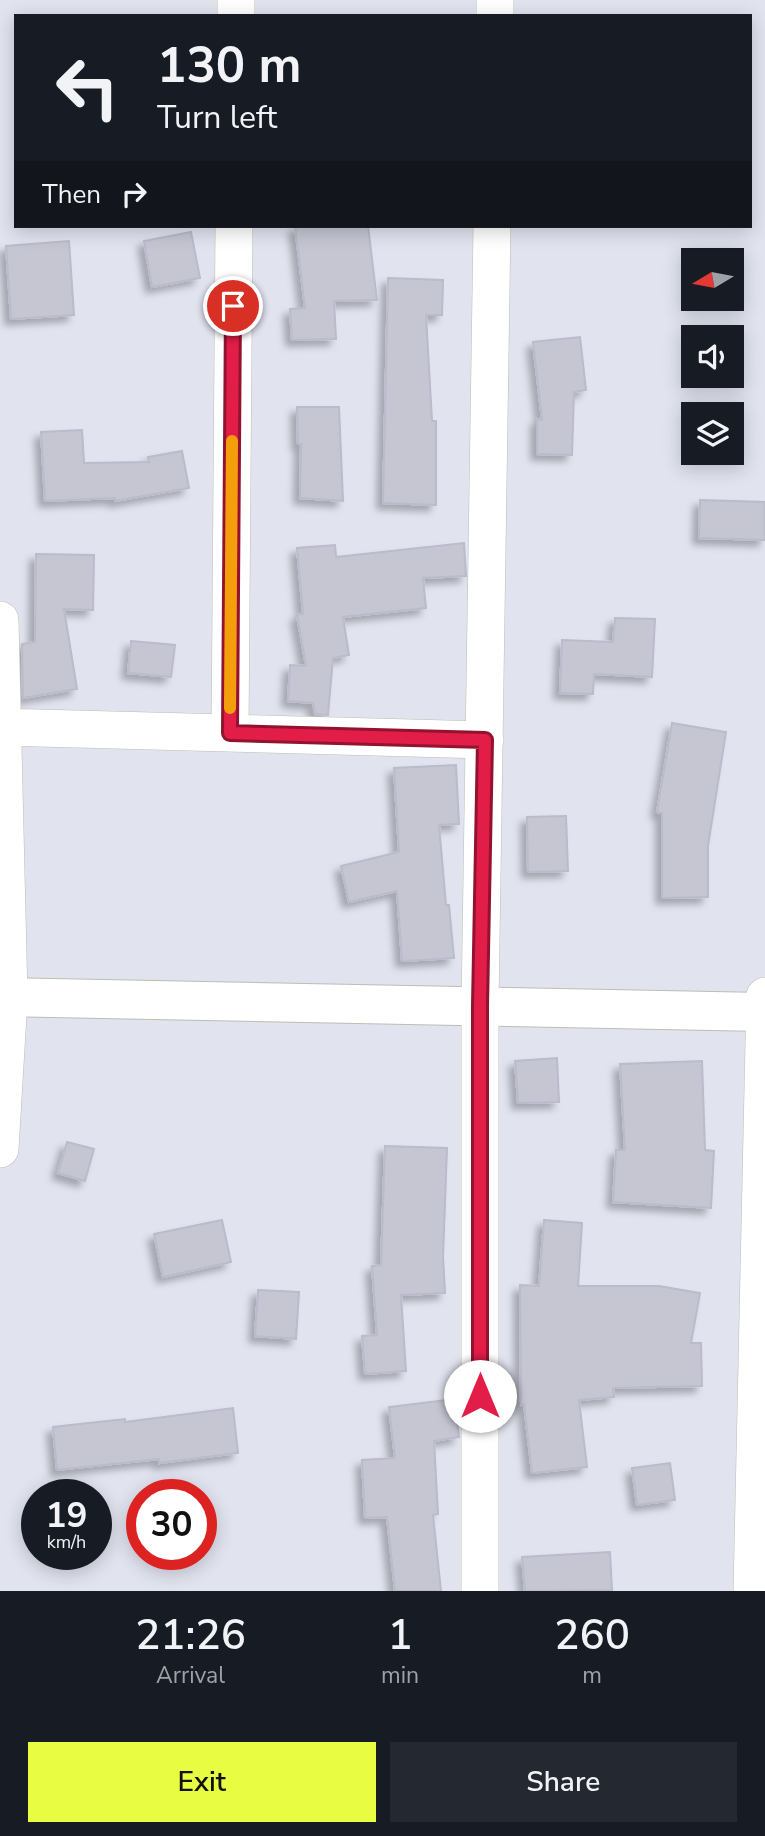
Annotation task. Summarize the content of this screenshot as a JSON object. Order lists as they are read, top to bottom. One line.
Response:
{"north":"left","page":{"turn":["130 m","Turn left"],"then":"Then","speed":"19 km/h","limit":"30","eta":["21:26","Arrival","1","min","260","m"],"buttons":["Exit","Share"]}}
